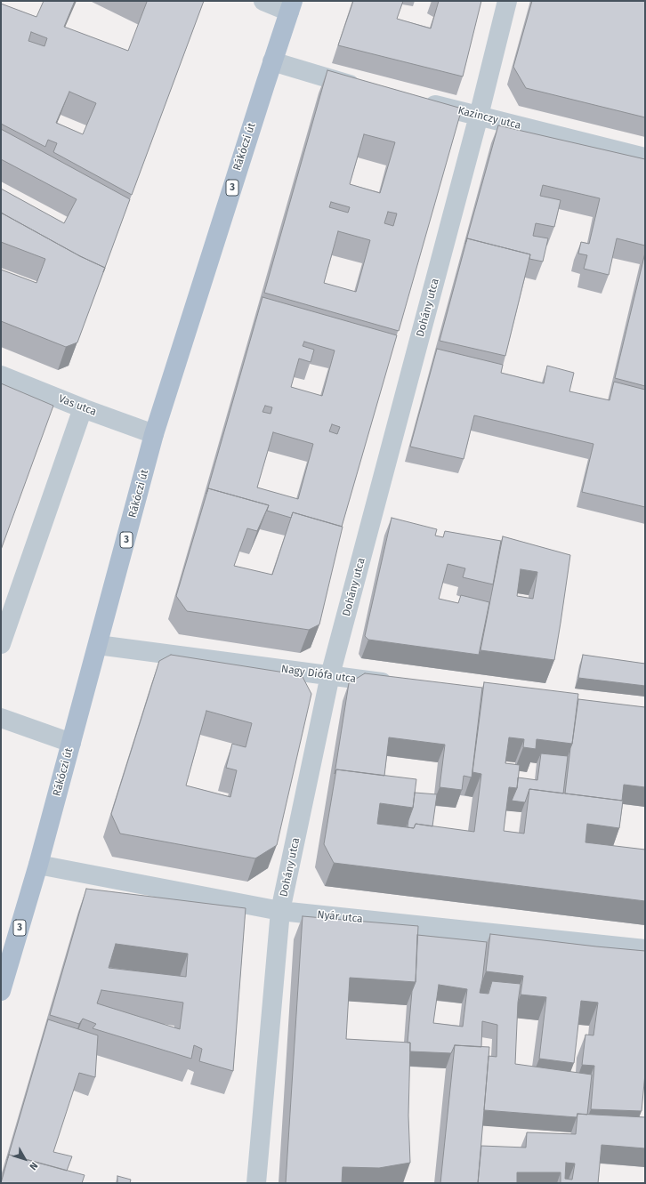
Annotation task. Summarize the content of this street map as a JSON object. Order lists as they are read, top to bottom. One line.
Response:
{"streets":{"main road":["Rákóczi út","3"],"street":["Kazinczy utca","Dohány utca","Vas utca","Nagy Diófa utca","Nyár utca"]},"crossings":[["Kazinczy utca","Dohány utca"],["Rákóczi út","Vas utca"],["Rákóczi út","Nagy Diófa utca"],["Rákóczi út","Nyár utca"],["Dohány utca","Nagy Diófa utca"],["Dohány utca","Nyár utca"]],"north":"bottom right"}
